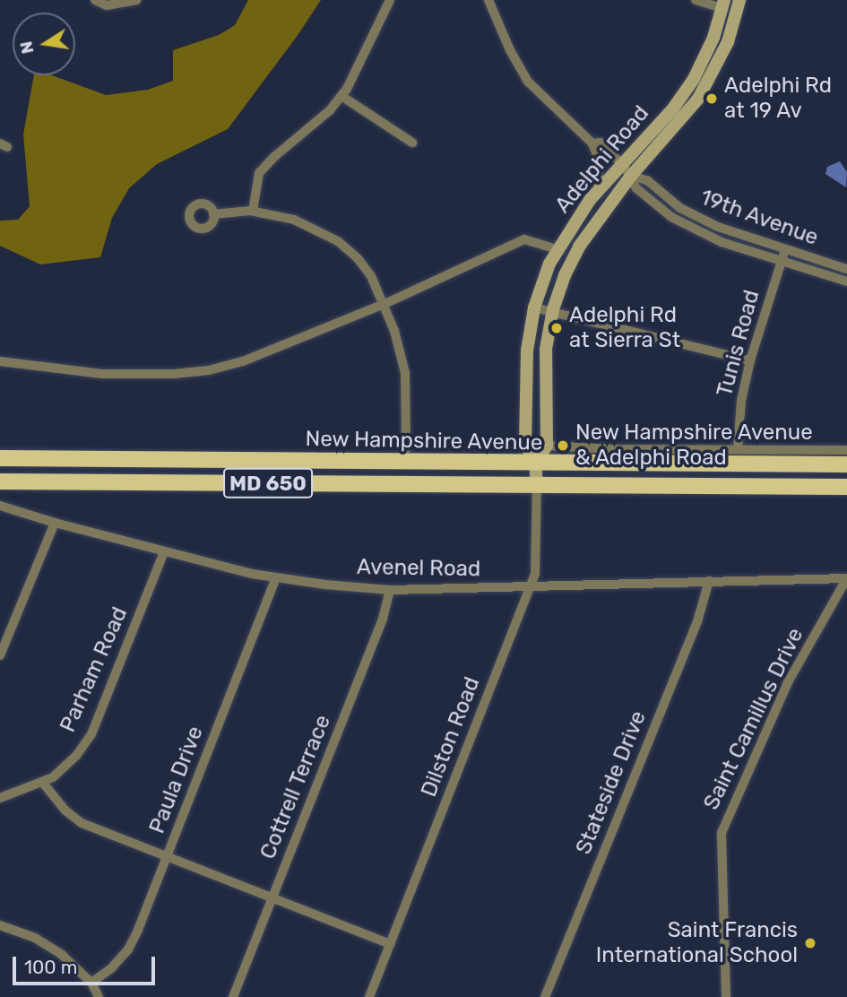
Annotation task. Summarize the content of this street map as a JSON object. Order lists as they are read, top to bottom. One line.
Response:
{"streets":{"main road":["Adelphi Road","New Hampshire Avenue","MD 650"],"street":["19th Avenue","Tunis Road","Avenel Road","Parham Road","Saint Camillus Drive","Dilston Road","Paula Drive","Stateside Drive","Cottrell Terrace"]},"crossings":[["Adelphi Road","19th Avenue"],["Adelphi Road","New Hampshire Avenue"],["Adelphi Road","Dilston Road"],["19th Avenue","Tunis Road"],["New Hampshire Avenue","Dilston Road"],["Avenel Road","Parham Road"],["Avenel Road","Saint Camillus Drive"],["Avenel Road","Dilston Road"],["Avenel Road","Paula Drive"],["Avenel Road","Stateside Drive"],["Avenel Road","Cottrell Terrace"]],"places":["Adelphi Rd at 19 Av","Adelphi Rd at Sierra St","New Hampshire Avenue & Adelphi Road","Saint Francis International School"],"scale_bar":"100 m","north":"left"}
